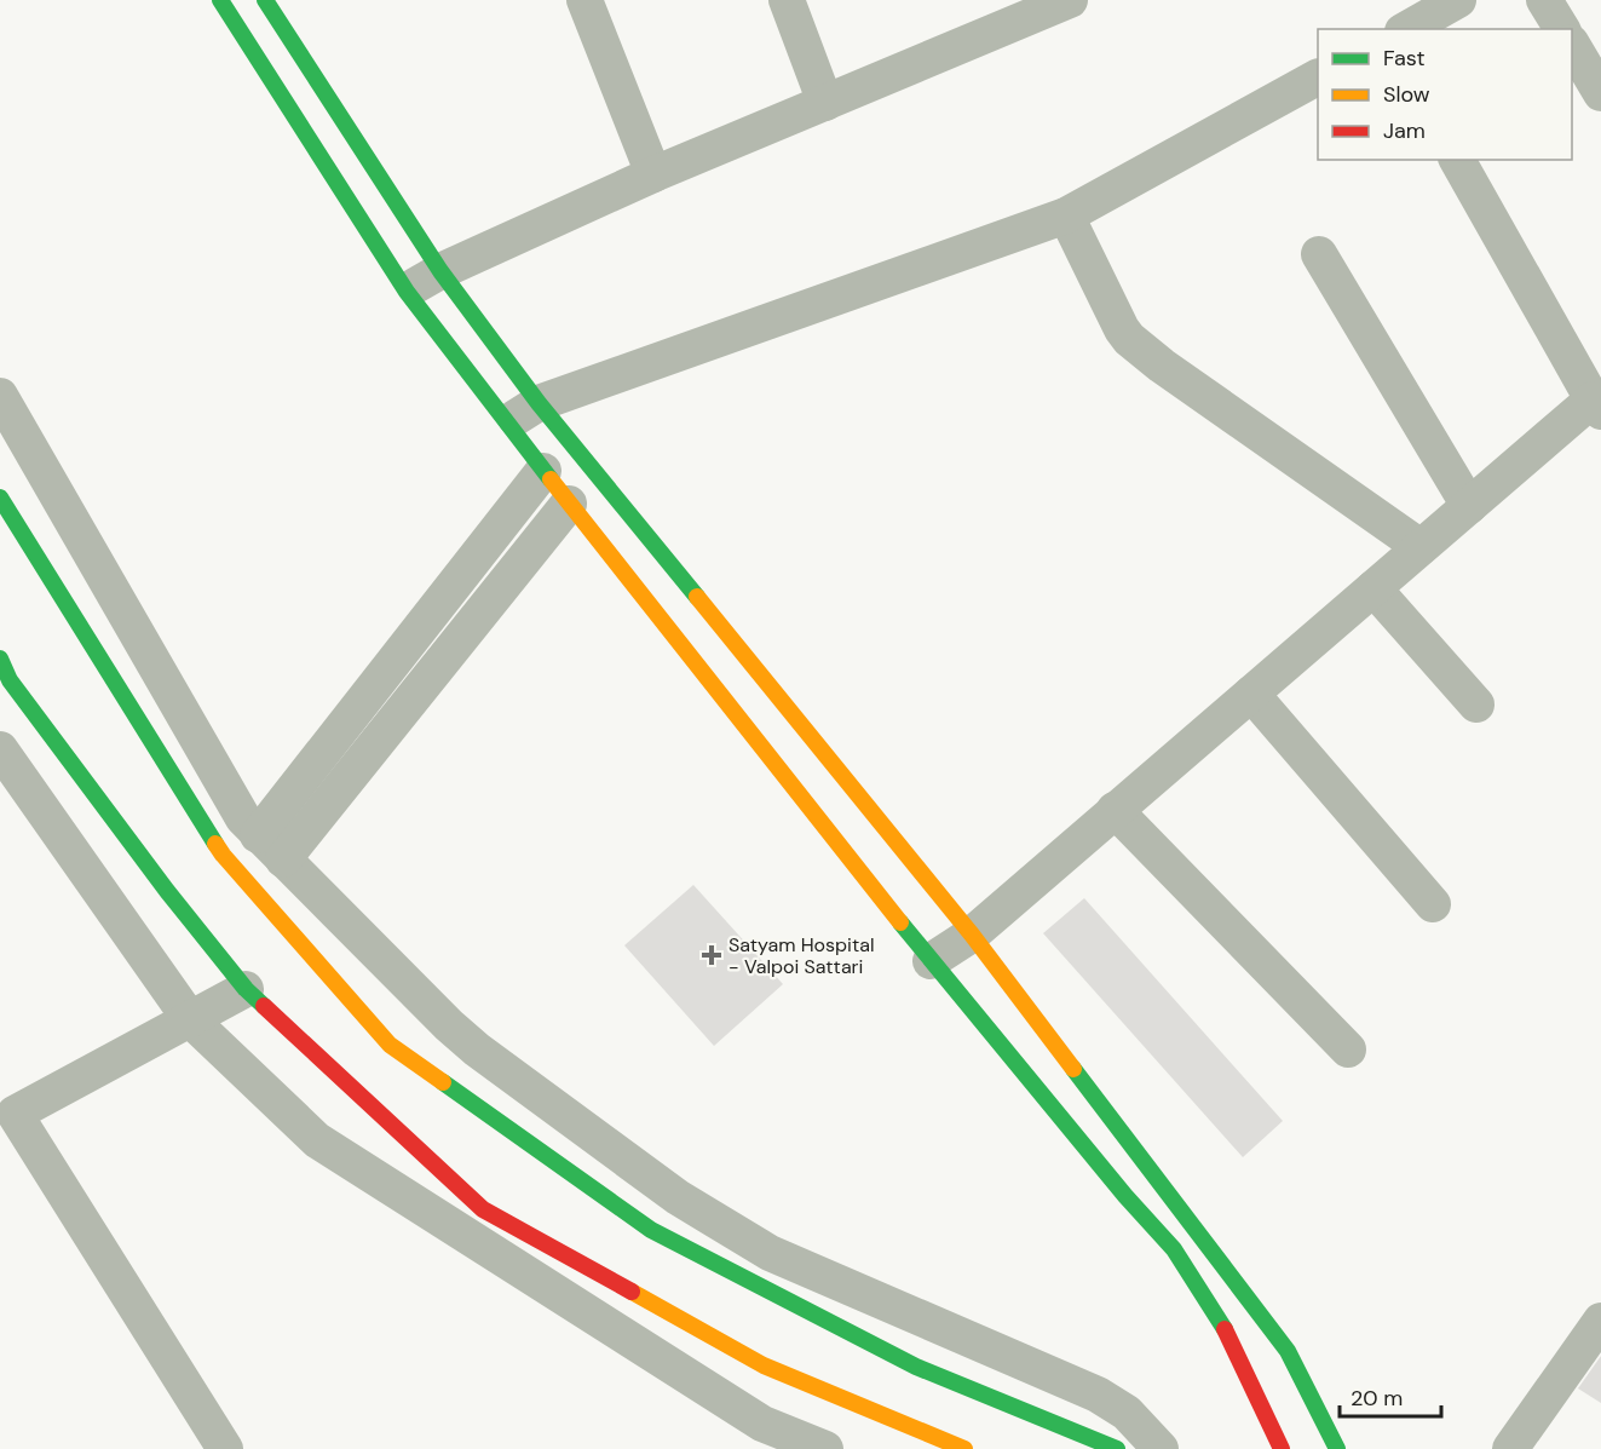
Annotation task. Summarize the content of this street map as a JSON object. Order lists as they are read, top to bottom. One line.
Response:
{"places":{"health":["Satyam Hospital - Valpoi Sattari"]},"legend":["Fast","Slow","Jam"],"scale_bar":"20 m"}
